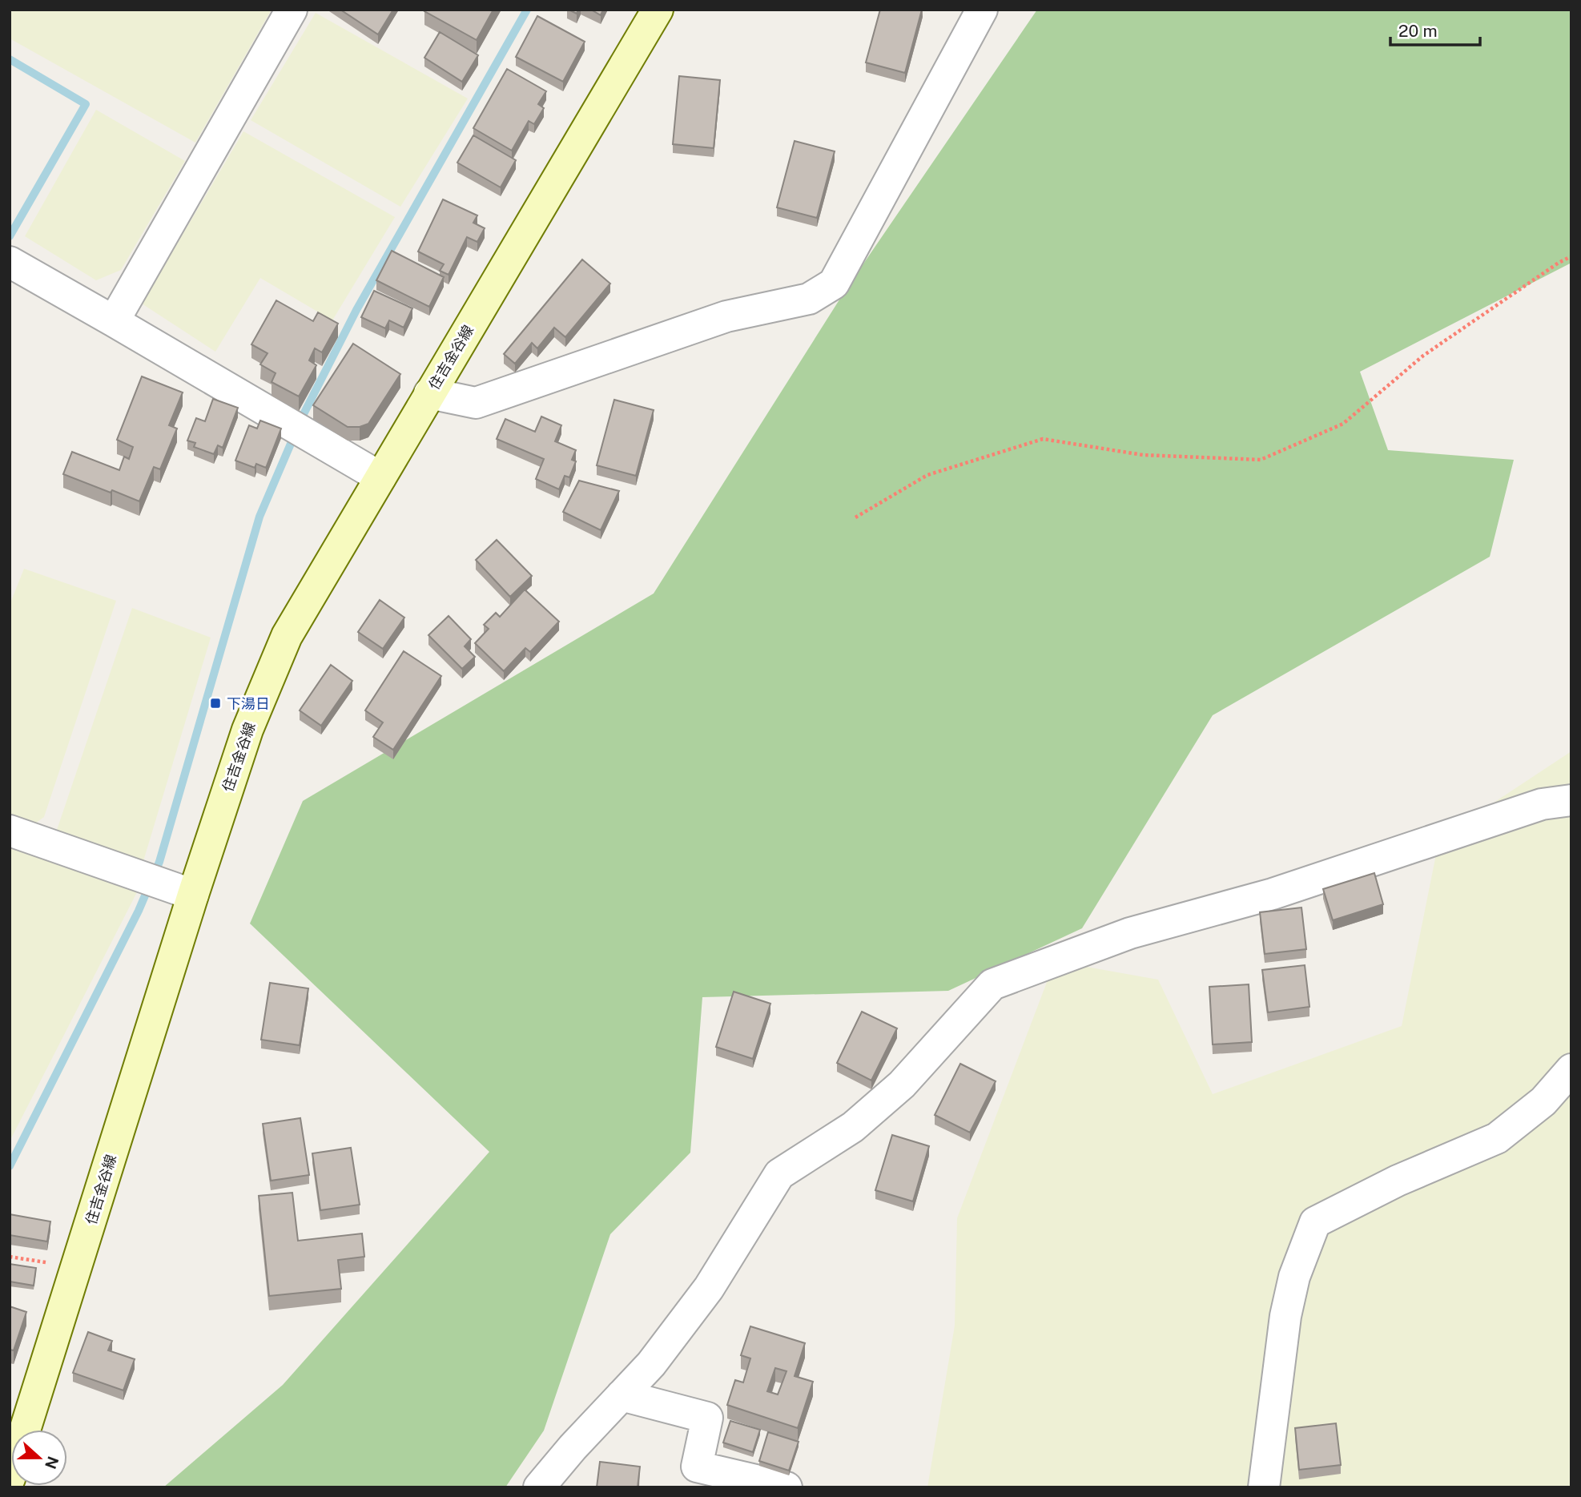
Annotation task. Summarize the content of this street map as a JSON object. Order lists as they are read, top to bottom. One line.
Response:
{"streets":{"main road":["住吉金谷線"]},"places":{"transit":["下湯日"]},"scale_bar":"20 m","north":"right"}
